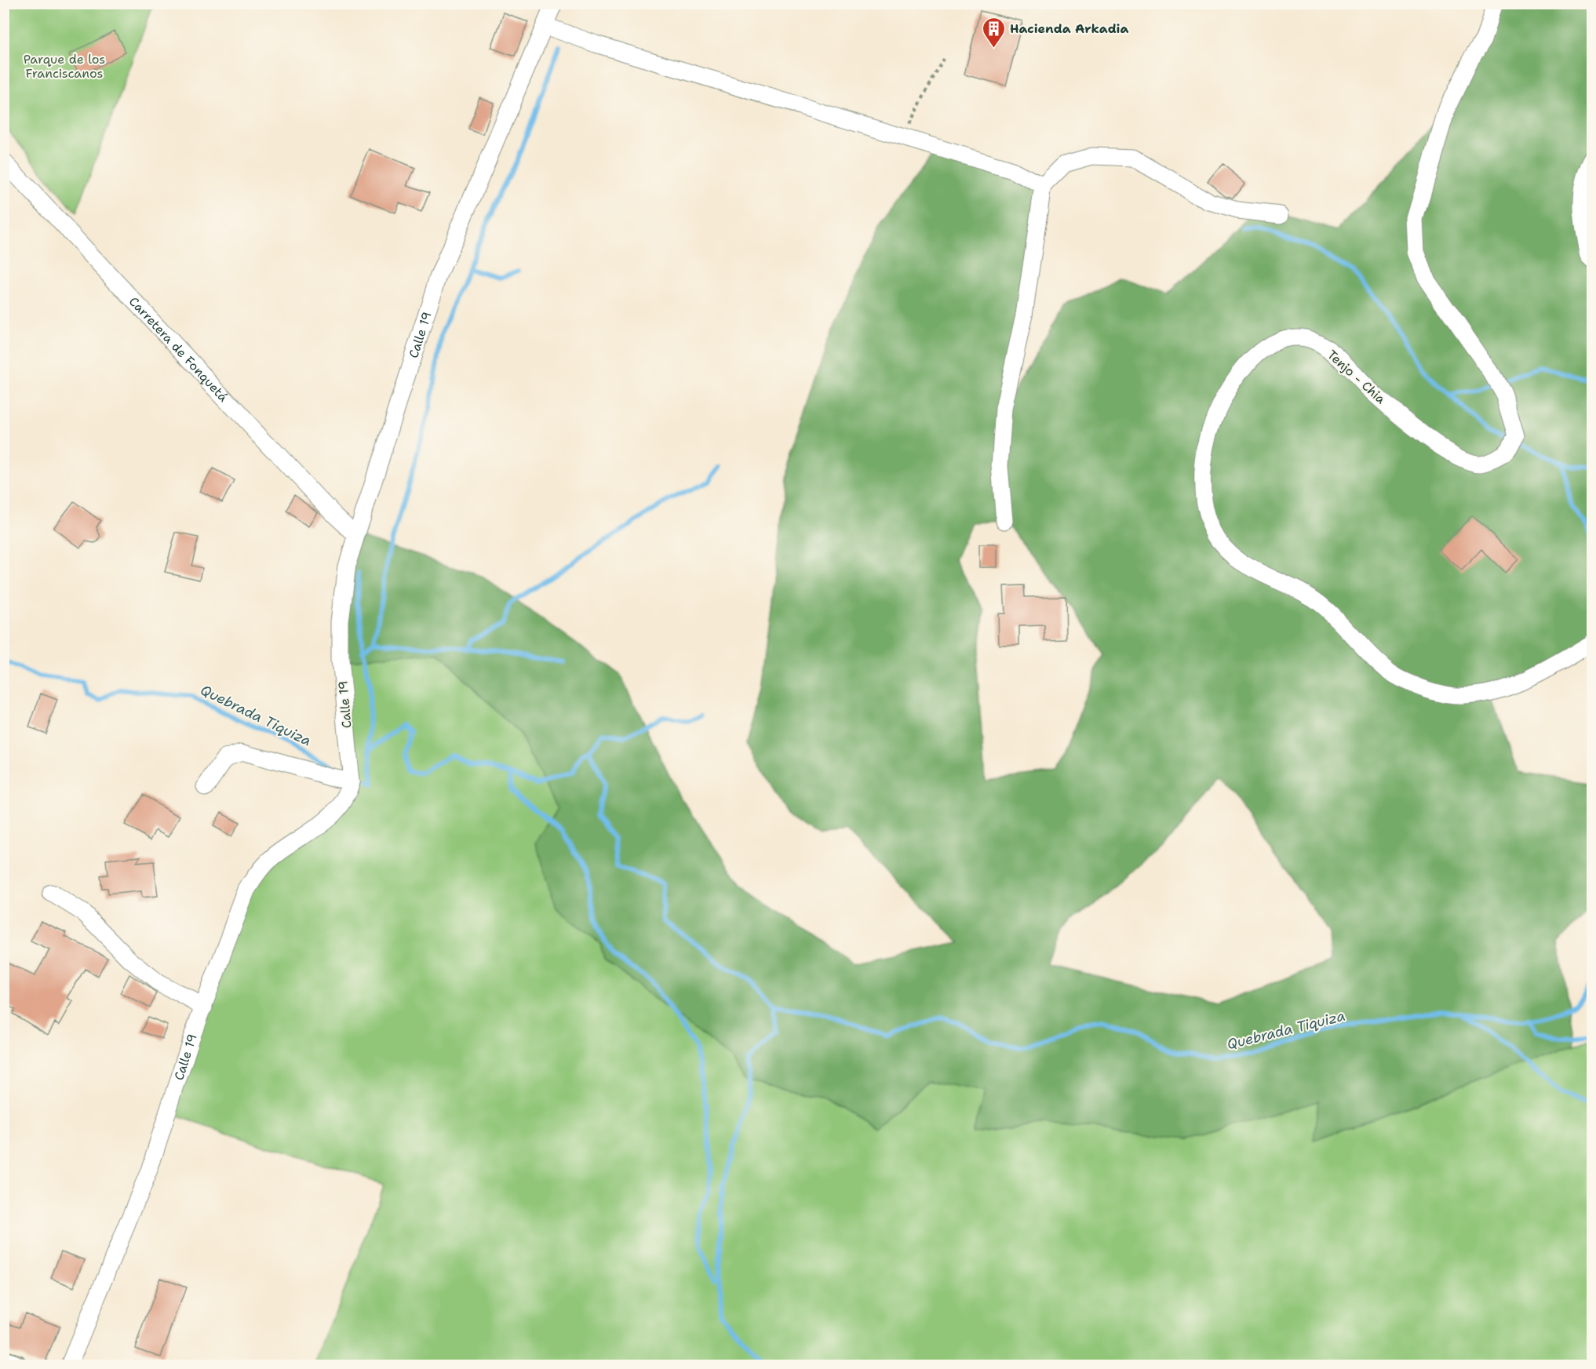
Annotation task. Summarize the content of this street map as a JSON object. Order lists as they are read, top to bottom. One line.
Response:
{"streets":{"street":["Calle 19","Carretera de Fonquetá","Tenjo - Chia"]},"crossings":[["Calle 19","Carretera de Fonquetá"]],"water":["Quebrada Tiquiza"],"parks":["Parque de los Franciscanos"],"places":{"building":["Hacienda Arkadia"]}}
